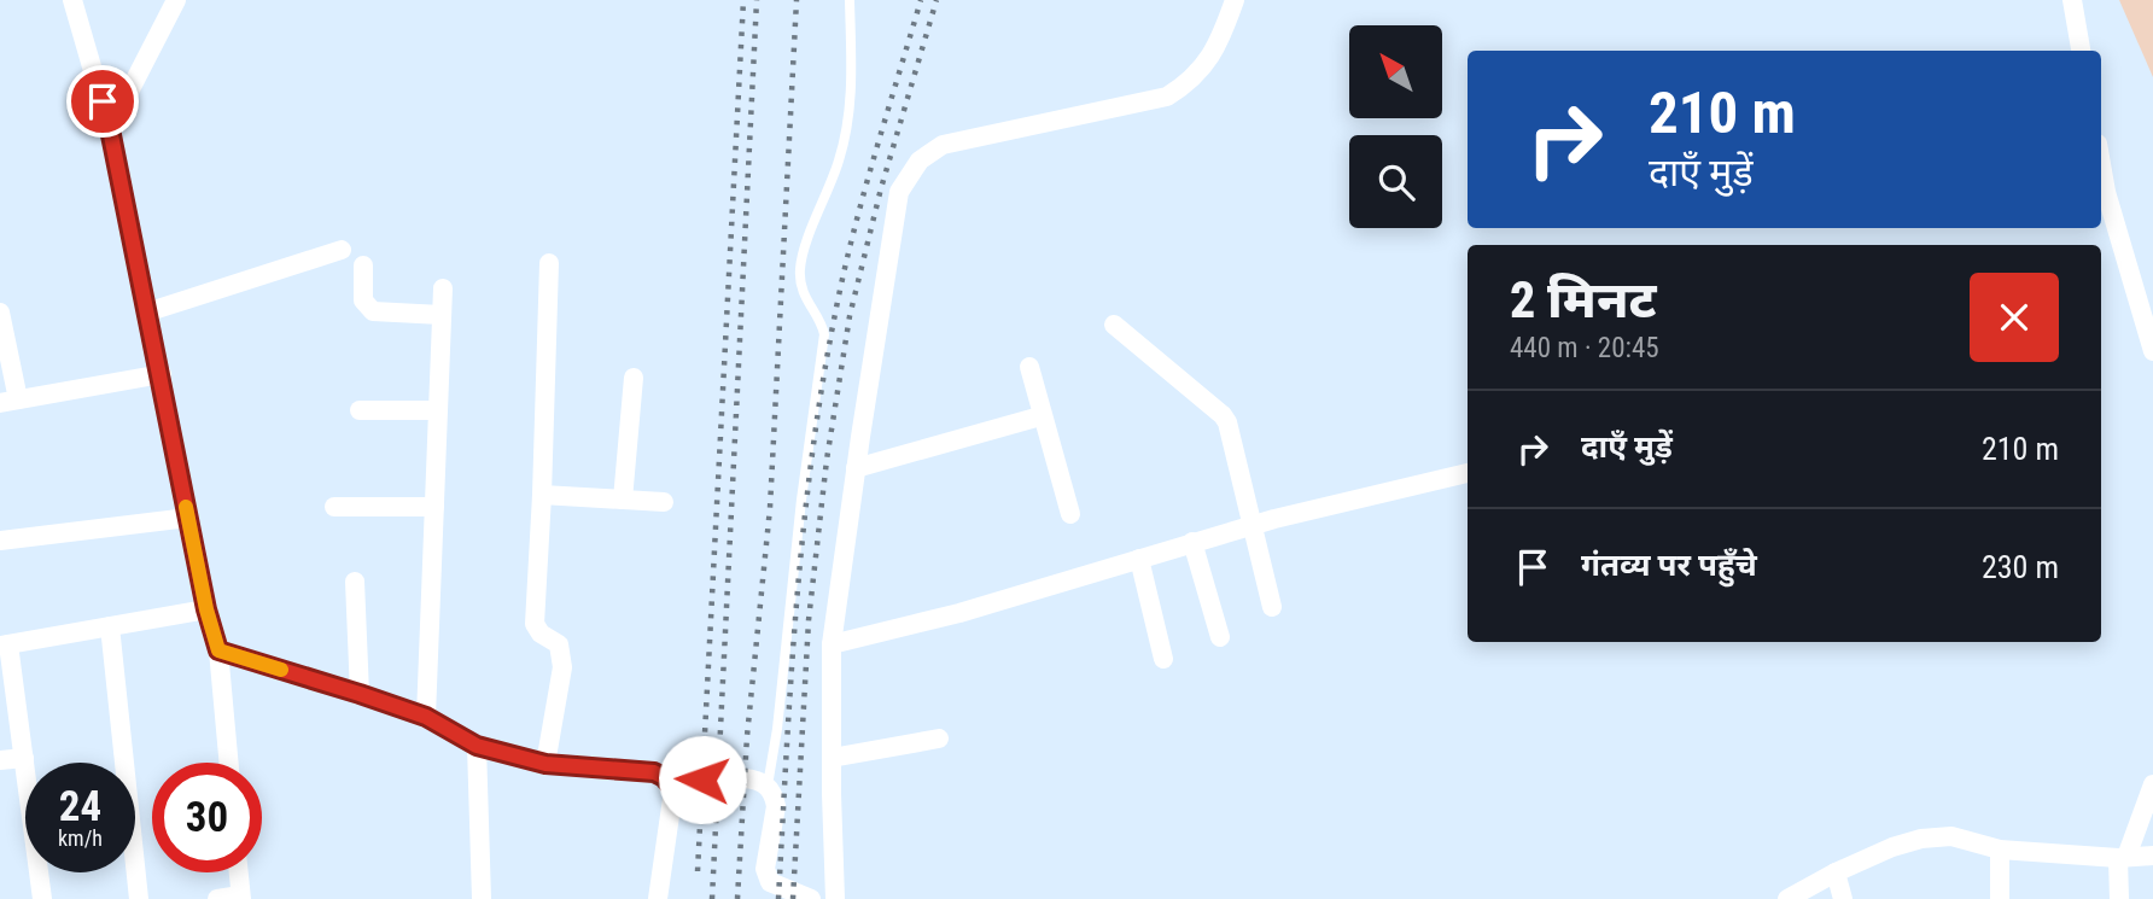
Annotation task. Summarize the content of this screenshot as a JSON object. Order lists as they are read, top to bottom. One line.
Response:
{"north":"top left","page":{"turn":["210 m","दाएँ मुड़ें"],"heading":["2 मिनट","440 m · 20:45"],"list":[{"name":"दाएँ मुड़ें","value":"210 m"},{"name":"गंतव्य पर पहुँचे","value":"230 m"}],"speed":"24 km/h","limit":"30"}}
